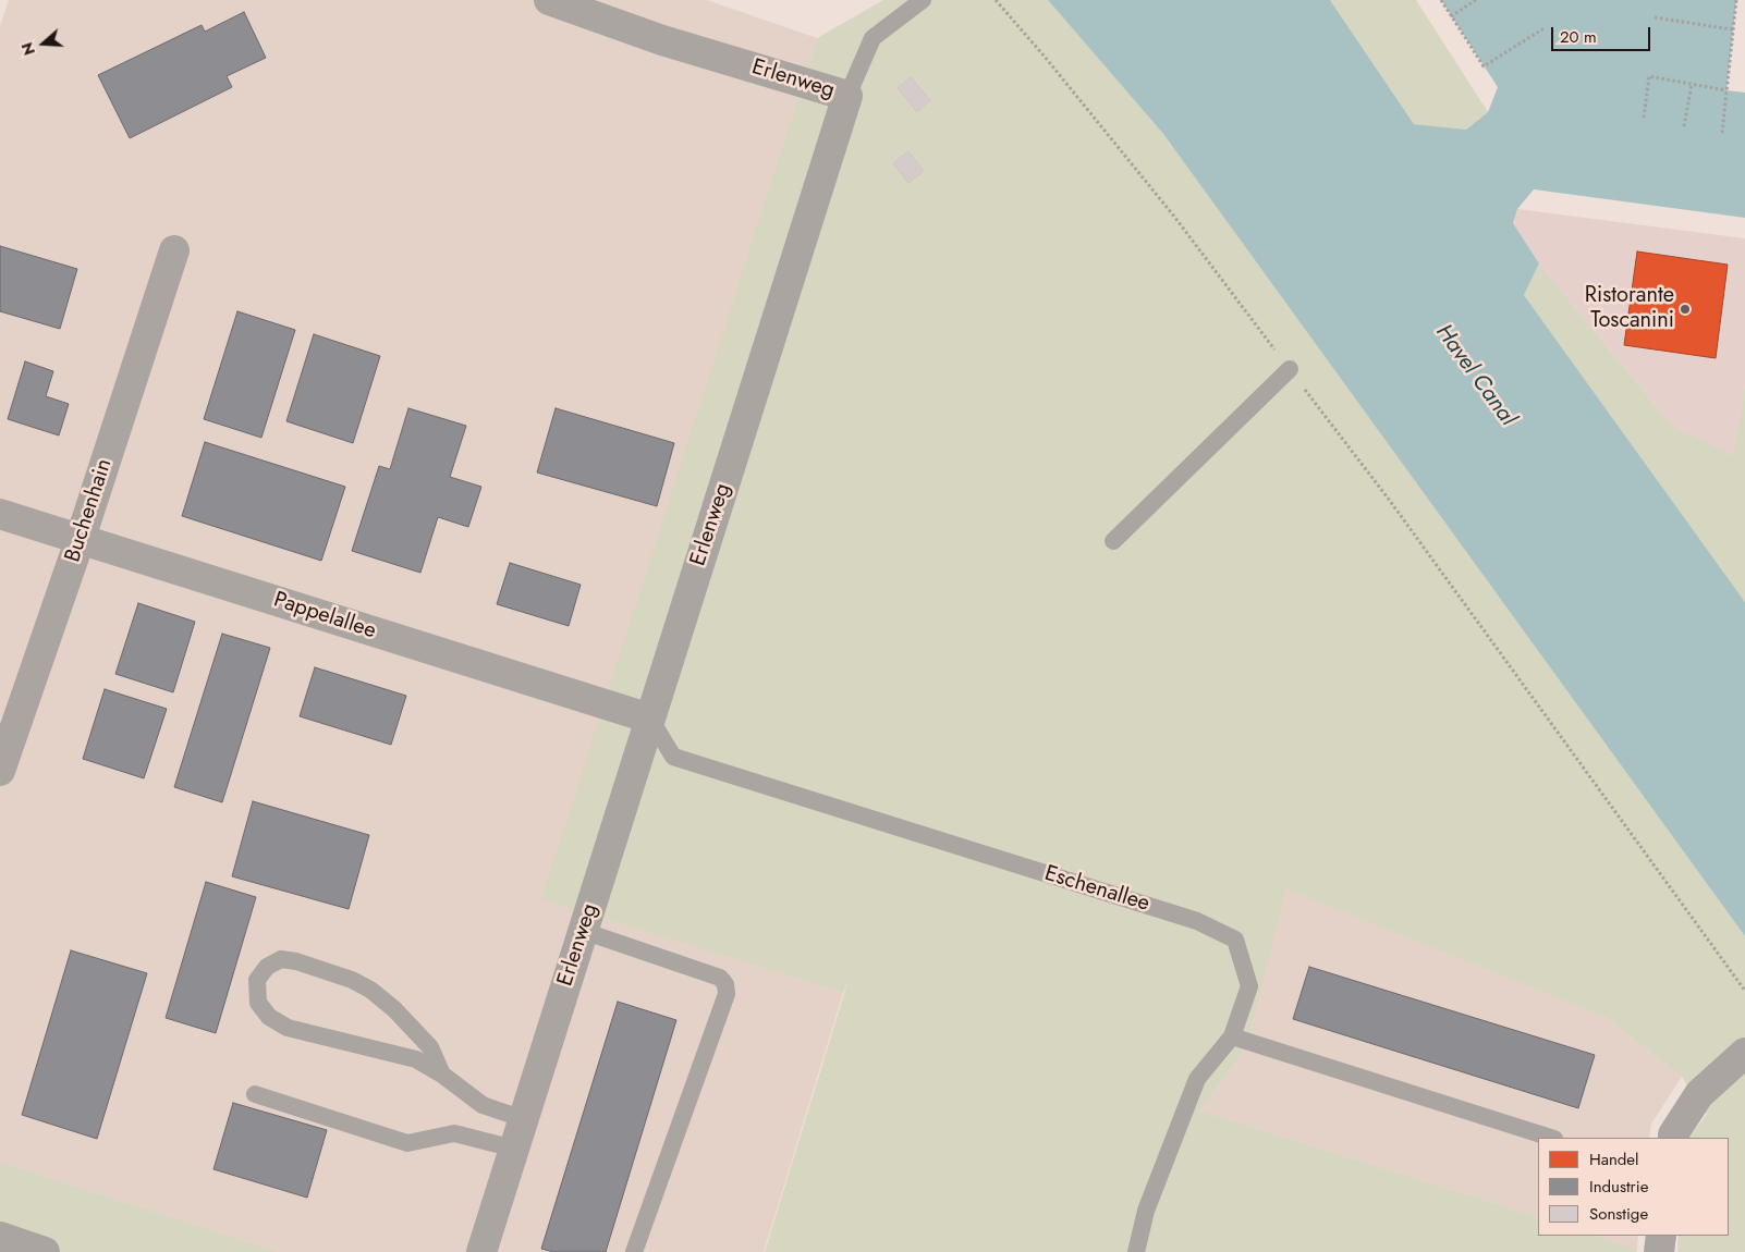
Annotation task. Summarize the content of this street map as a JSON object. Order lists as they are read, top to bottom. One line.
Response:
{"streets":{"street":["Erlenweg","Buchenhain","Pappelallee"],"lane":["Eschenallee"]},"crossings":[["Erlenweg","Pappelallee"],["Erlenweg","Eschenallee"],["Buchenhain","Pappelallee"],["Pappelallee","Eschenallee"]],"water":["Havel Canal"],"places":["Ristorante Toscanini"],"legend":["Handel","Industrie","Sonstige"],"scale_bar":"20 m","north":"left"}
